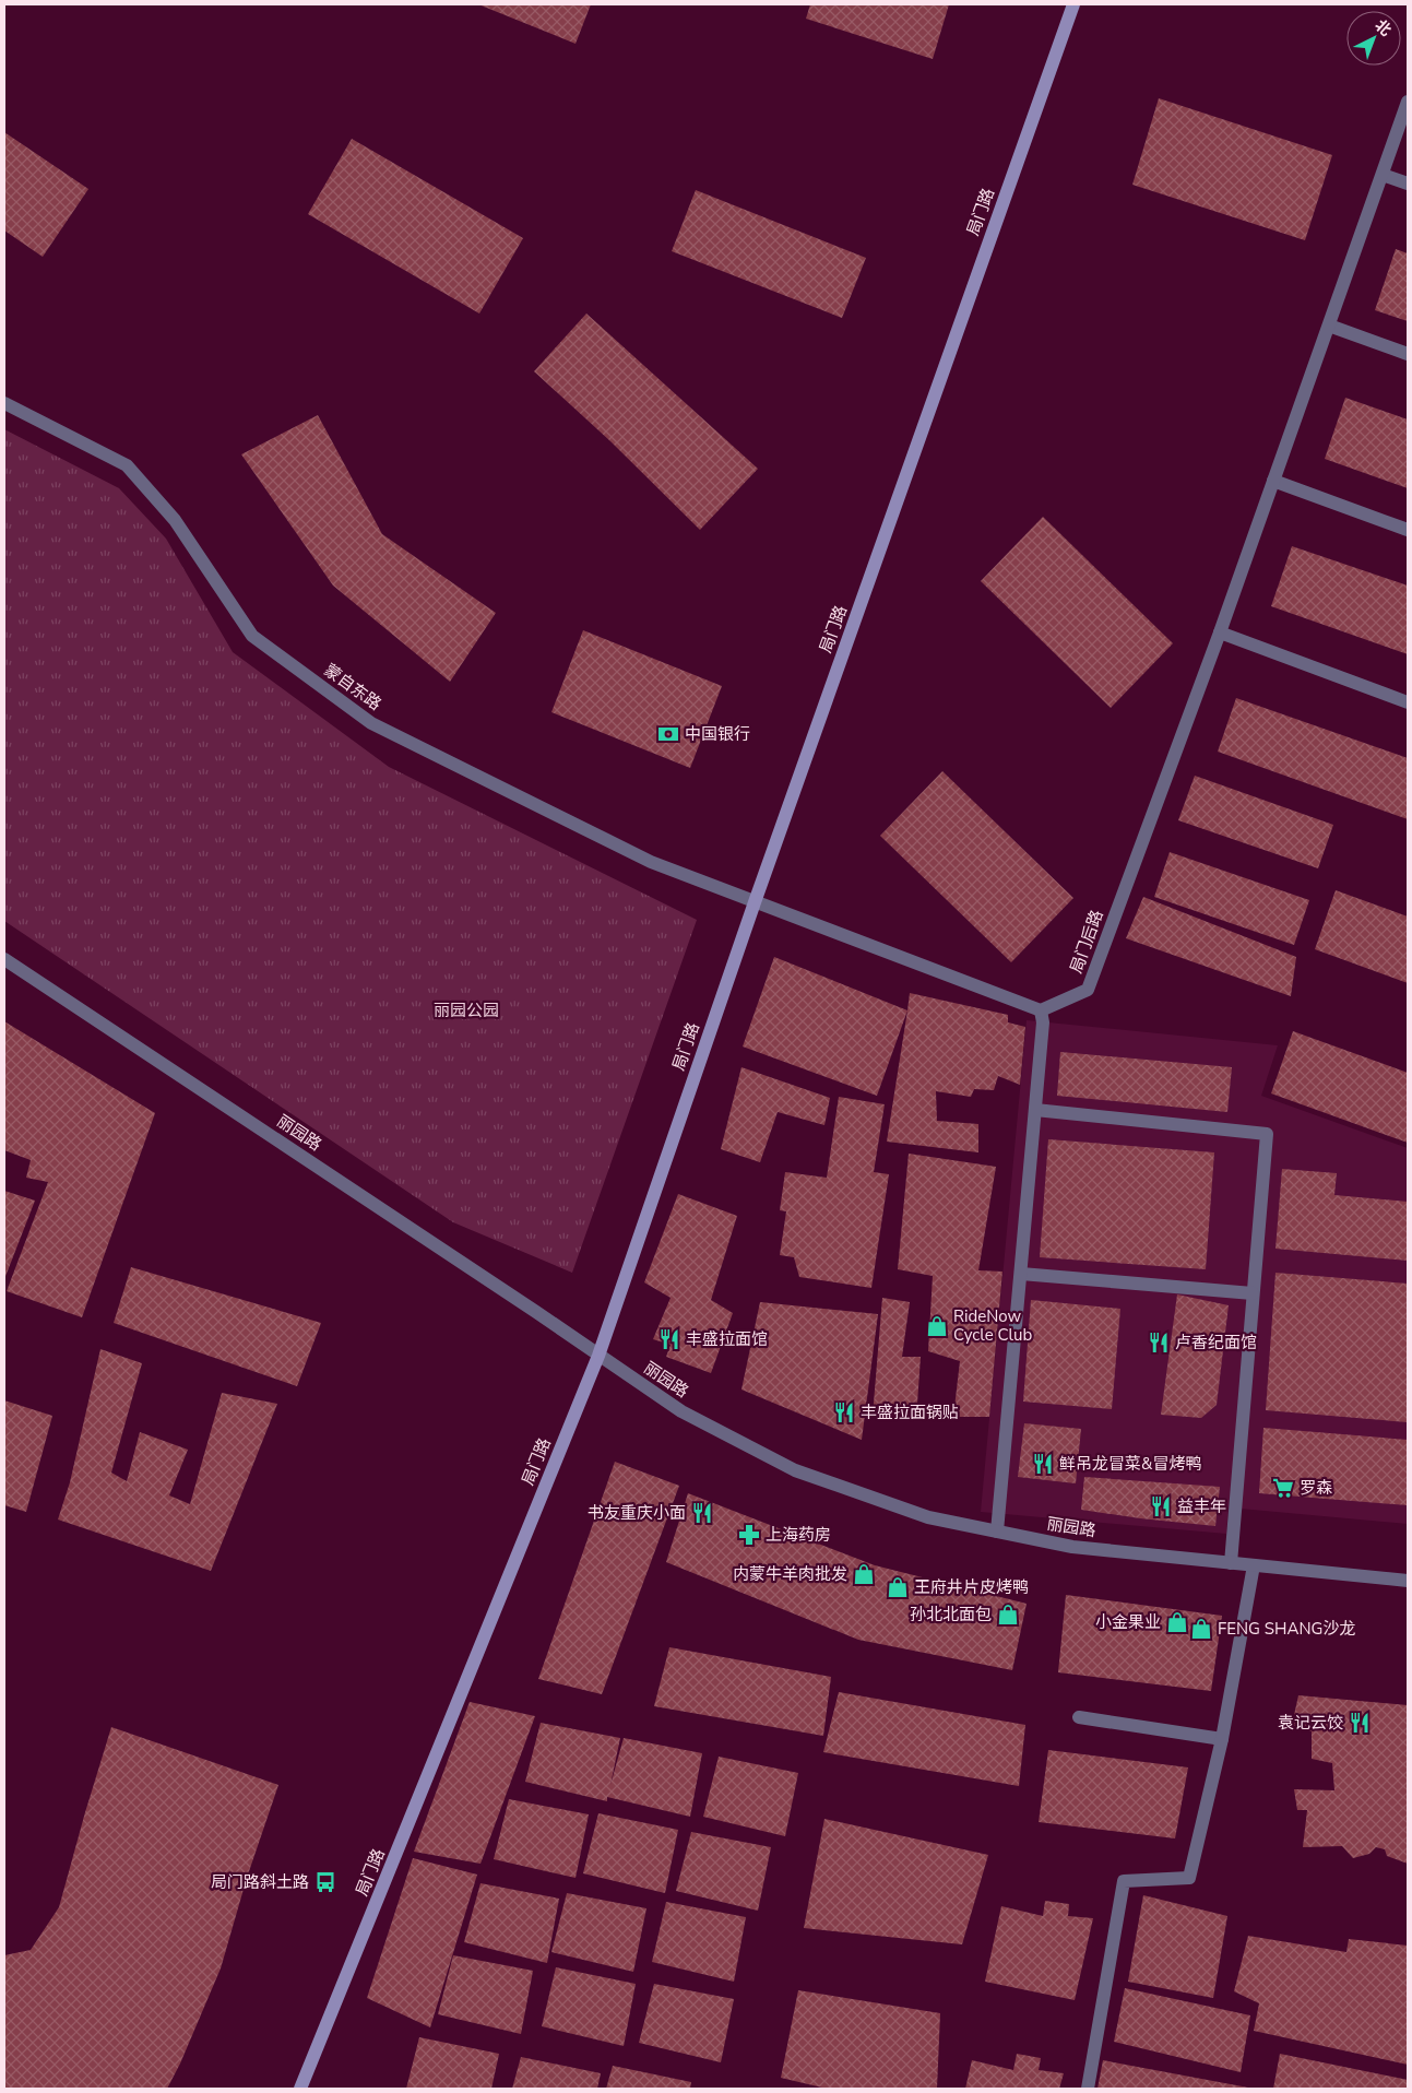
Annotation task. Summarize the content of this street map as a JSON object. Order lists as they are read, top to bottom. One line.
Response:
{"streets":{"street":["局门路","蒙自东路","局门后路","丽园路"]},"crossings":[["局门路","蒙自东路"],["局门路","丽园路"]],"parks":["丽园公园"],"places":{"bank":["中国银行"],"shop":["RideNow Cycle Club","内蒙牛羊肉批发","王府井片皮烤鸭","孙北北面包","小金果业","FENG SHANG沙龙"],"restaurant":["丰盛拉面馆","卢香纪面馆","丰盛拉面锅贴","鲜吊龙冒菜&冒烤鸭","益丰年","书友重庆小面","袁记云饺"],"supermarket":["罗森"],"pharmacy":["上海药房"],"bus stop":["局门路斜土路"]},"north":"top right"}
